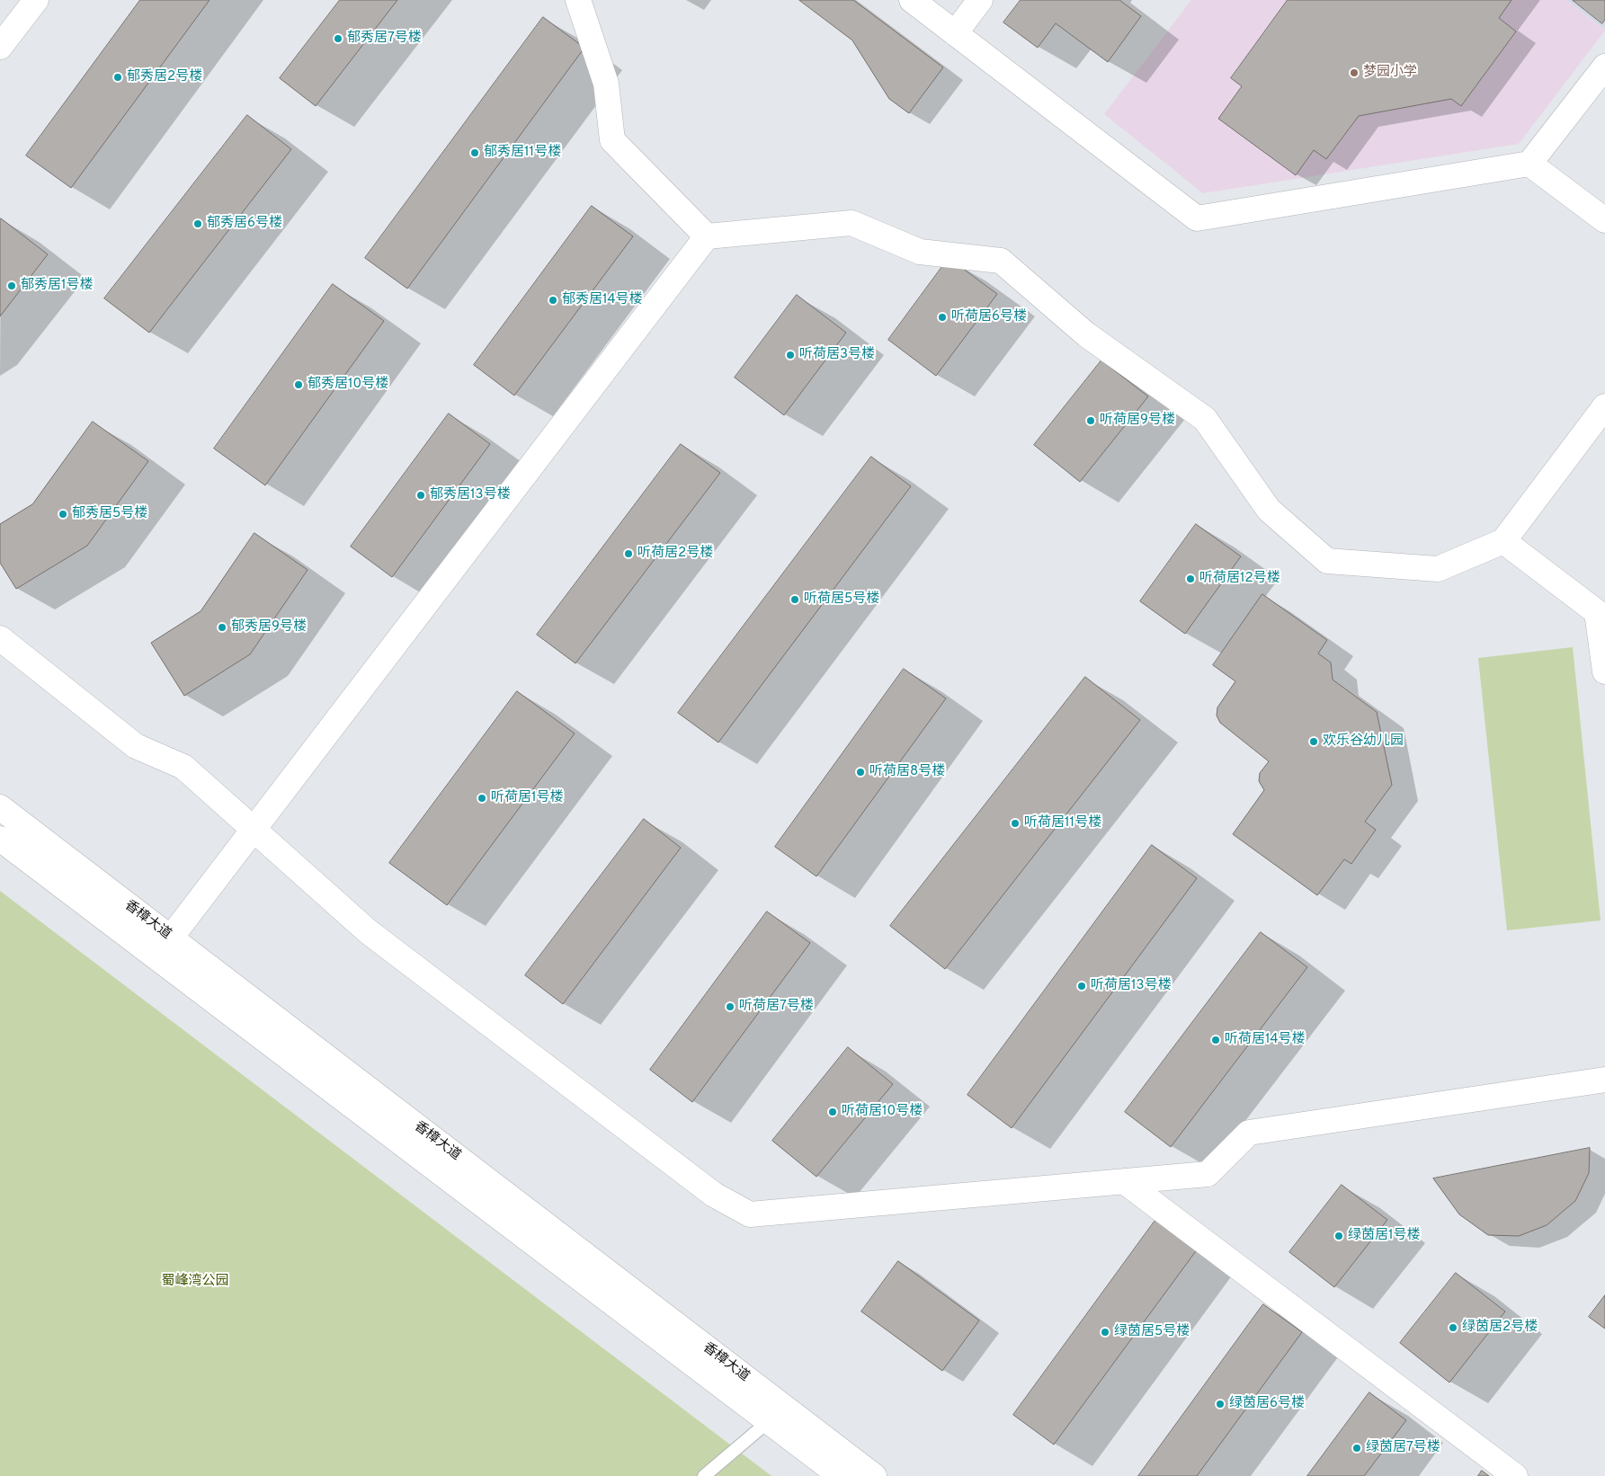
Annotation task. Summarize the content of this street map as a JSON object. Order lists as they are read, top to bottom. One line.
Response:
{"streets":{"street":["香樟大道"]},"parks":["蜀峰湾公园"],"places":["郁秀居7号楼","梦园小学","郁秀居2号楼","郁秀居11号楼","郁秀居6号楼","郁秀居1号楼","郁秀居14号楼","听荷居6号楼","听荷居3号楼","郁秀居10号楼","听荷居9号楼","郁秀居13号楼","郁秀居5号楼","听荷居2号楼","听荷居12号楼","听荷居5号楼","郁秀居9号楼","欢乐谷幼儿园","听荷居8号楼","听荷居1号楼","听荷居11号楼","听荷居13号楼","听荷居7号楼","听荷居14号楼","听荷居10号楼","绿茵居1号楼","绿茵居2号楼","绿茵居5号楼","绿茵居6号楼","绿茵居7号楼"]}
